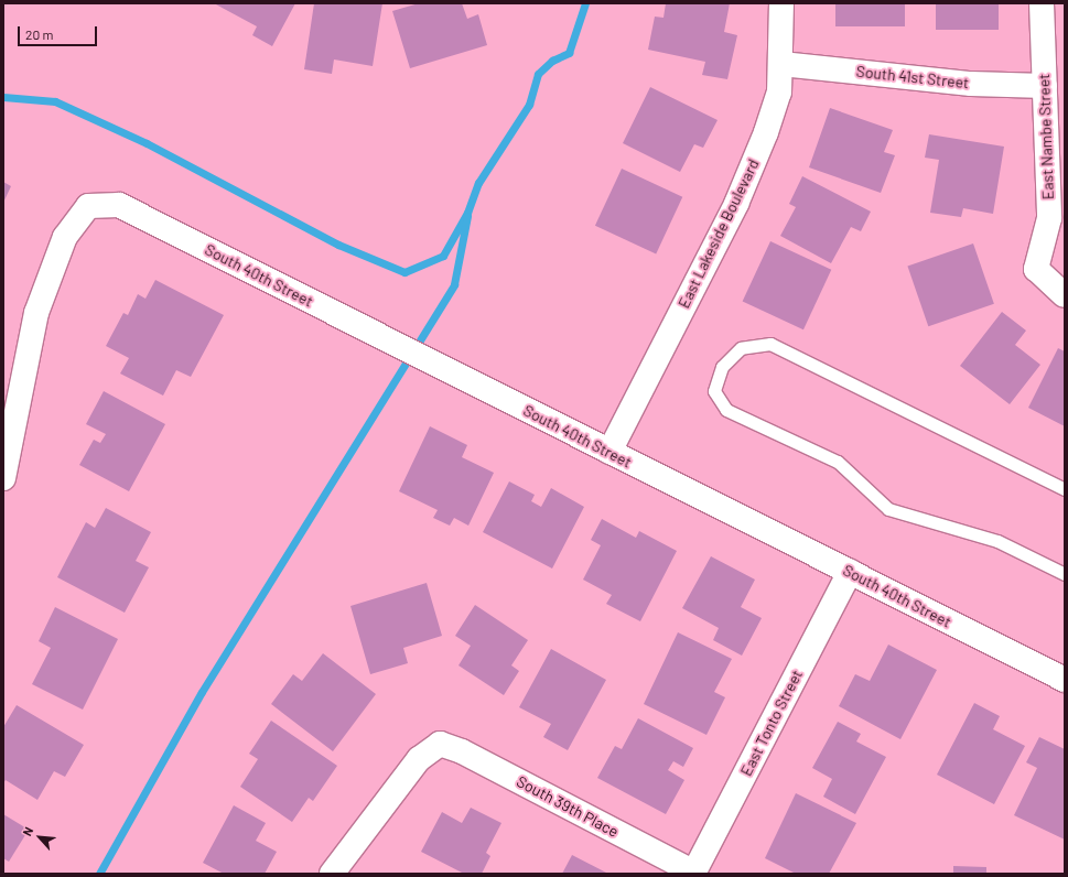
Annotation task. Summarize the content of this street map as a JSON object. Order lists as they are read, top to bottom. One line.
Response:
{"streets":{"street":["South 41st Street","East Nambe Street","East Lakeside Boulevard","South 40th Street","East Tonto Street","South 39th Place"]},"crossings":[["South 41st Street","East Nambe Street"],["South 41st Street","East Lakeside Boulevard"],["East Lakeside Boulevard","South 40th Street"],["South 40th Street","East Tonto Street"],["East Tonto Street","South 39th Place"]],"scale_bar":"20 m","north":"top left"}
